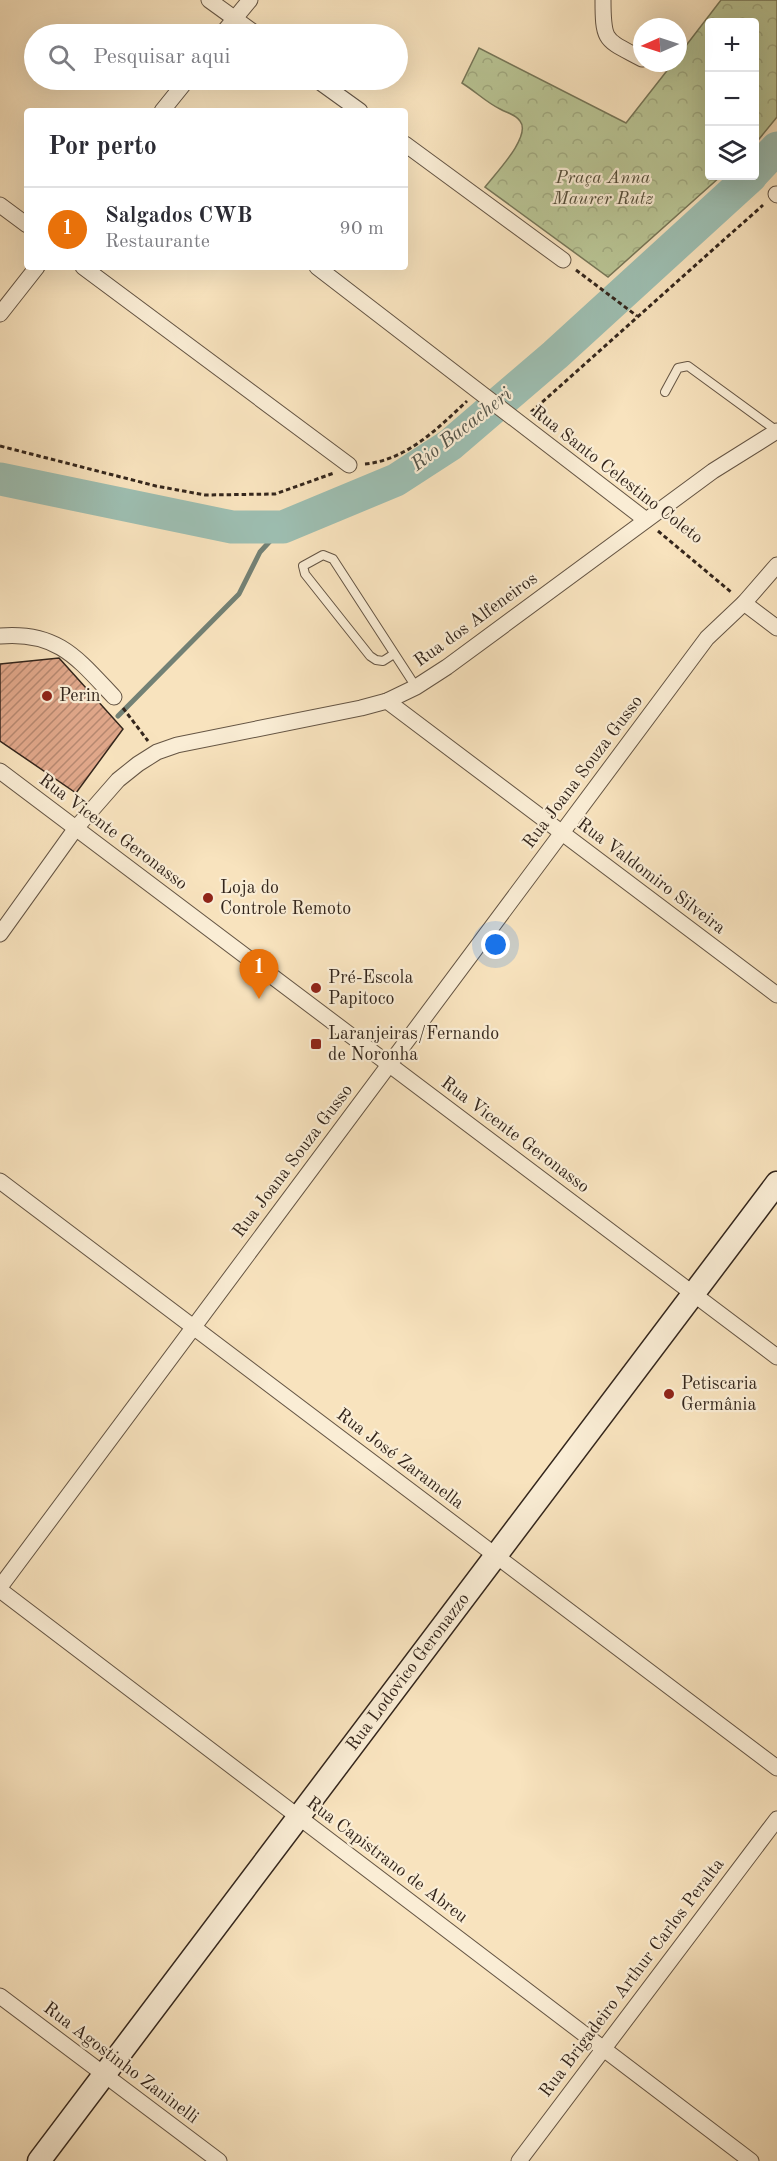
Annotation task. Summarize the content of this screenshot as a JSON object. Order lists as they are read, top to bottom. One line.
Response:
{"streets":{"main road":["Rua Lodovico Geronazzo"],"street":["Rua Santo Celestino Coleto","Rua dos Alfeneiros","Rua Joana Souza Gusso","Rua Vicente Geronasso","Rua Valdomiro Silveira","Rua José Zaramella","Rua Capistrano de Abreu","Rua Brigadeiro Arthur Carlos Peralta","Rua Agostinho Zaninelli"]},"crossings":[["Rua Santo Celestino Coleto","Rua dos Alfeneiros"],["Rua Santo Celestino Coleto","Rua Joana Souza Gusso"],["Rua dos Alfeneiros","Rua Vicente Geronasso"],["Rua dos Alfeneiros","Rua Valdomiro Silveira"],["Rua Joana Souza Gusso","Rua Vicente Geronasso"],["Rua Joana Souza Gusso","Rua Valdomiro Silveira"],["Rua Joana Souza Gusso","Rua José Zaramella"],["Rua Joana Souza Gusso","Rua Capistrano de Abreu"],["Rua Vicente Geronasso","Rua Lodovico Geronazzo"],["Rua José Zaramella","Rua Lodovico Geronazzo"],["Rua Lodovico Geronazzo","Rua Capistrano de Abreu"],["Rua Lodovico Geronazzo","Rua Agostinho Zaninelli"],["Rua Capistrano de Abreu","Rua Brigadeiro Arthur Carlos Peralta"]],"water":["Rio Bacacheri"],"parks":["Praça Anna Maurer Rutz"],"places":{"other":["Perin","Loja do Controle Remoto","Pré-Escola Papitoco","Petiscaria Germânia"],"transit":["Laranjeiras/Fernando de Noronha"]},"north":"left","page":{"map_buttons":["+","−"],"search":"Pesquisar aqui","heading":"Por perto","list":[{"mark":"1","name":"Salgados CWB","note":"Restaurante","value":"90 m"}],"pins":"1"}}
